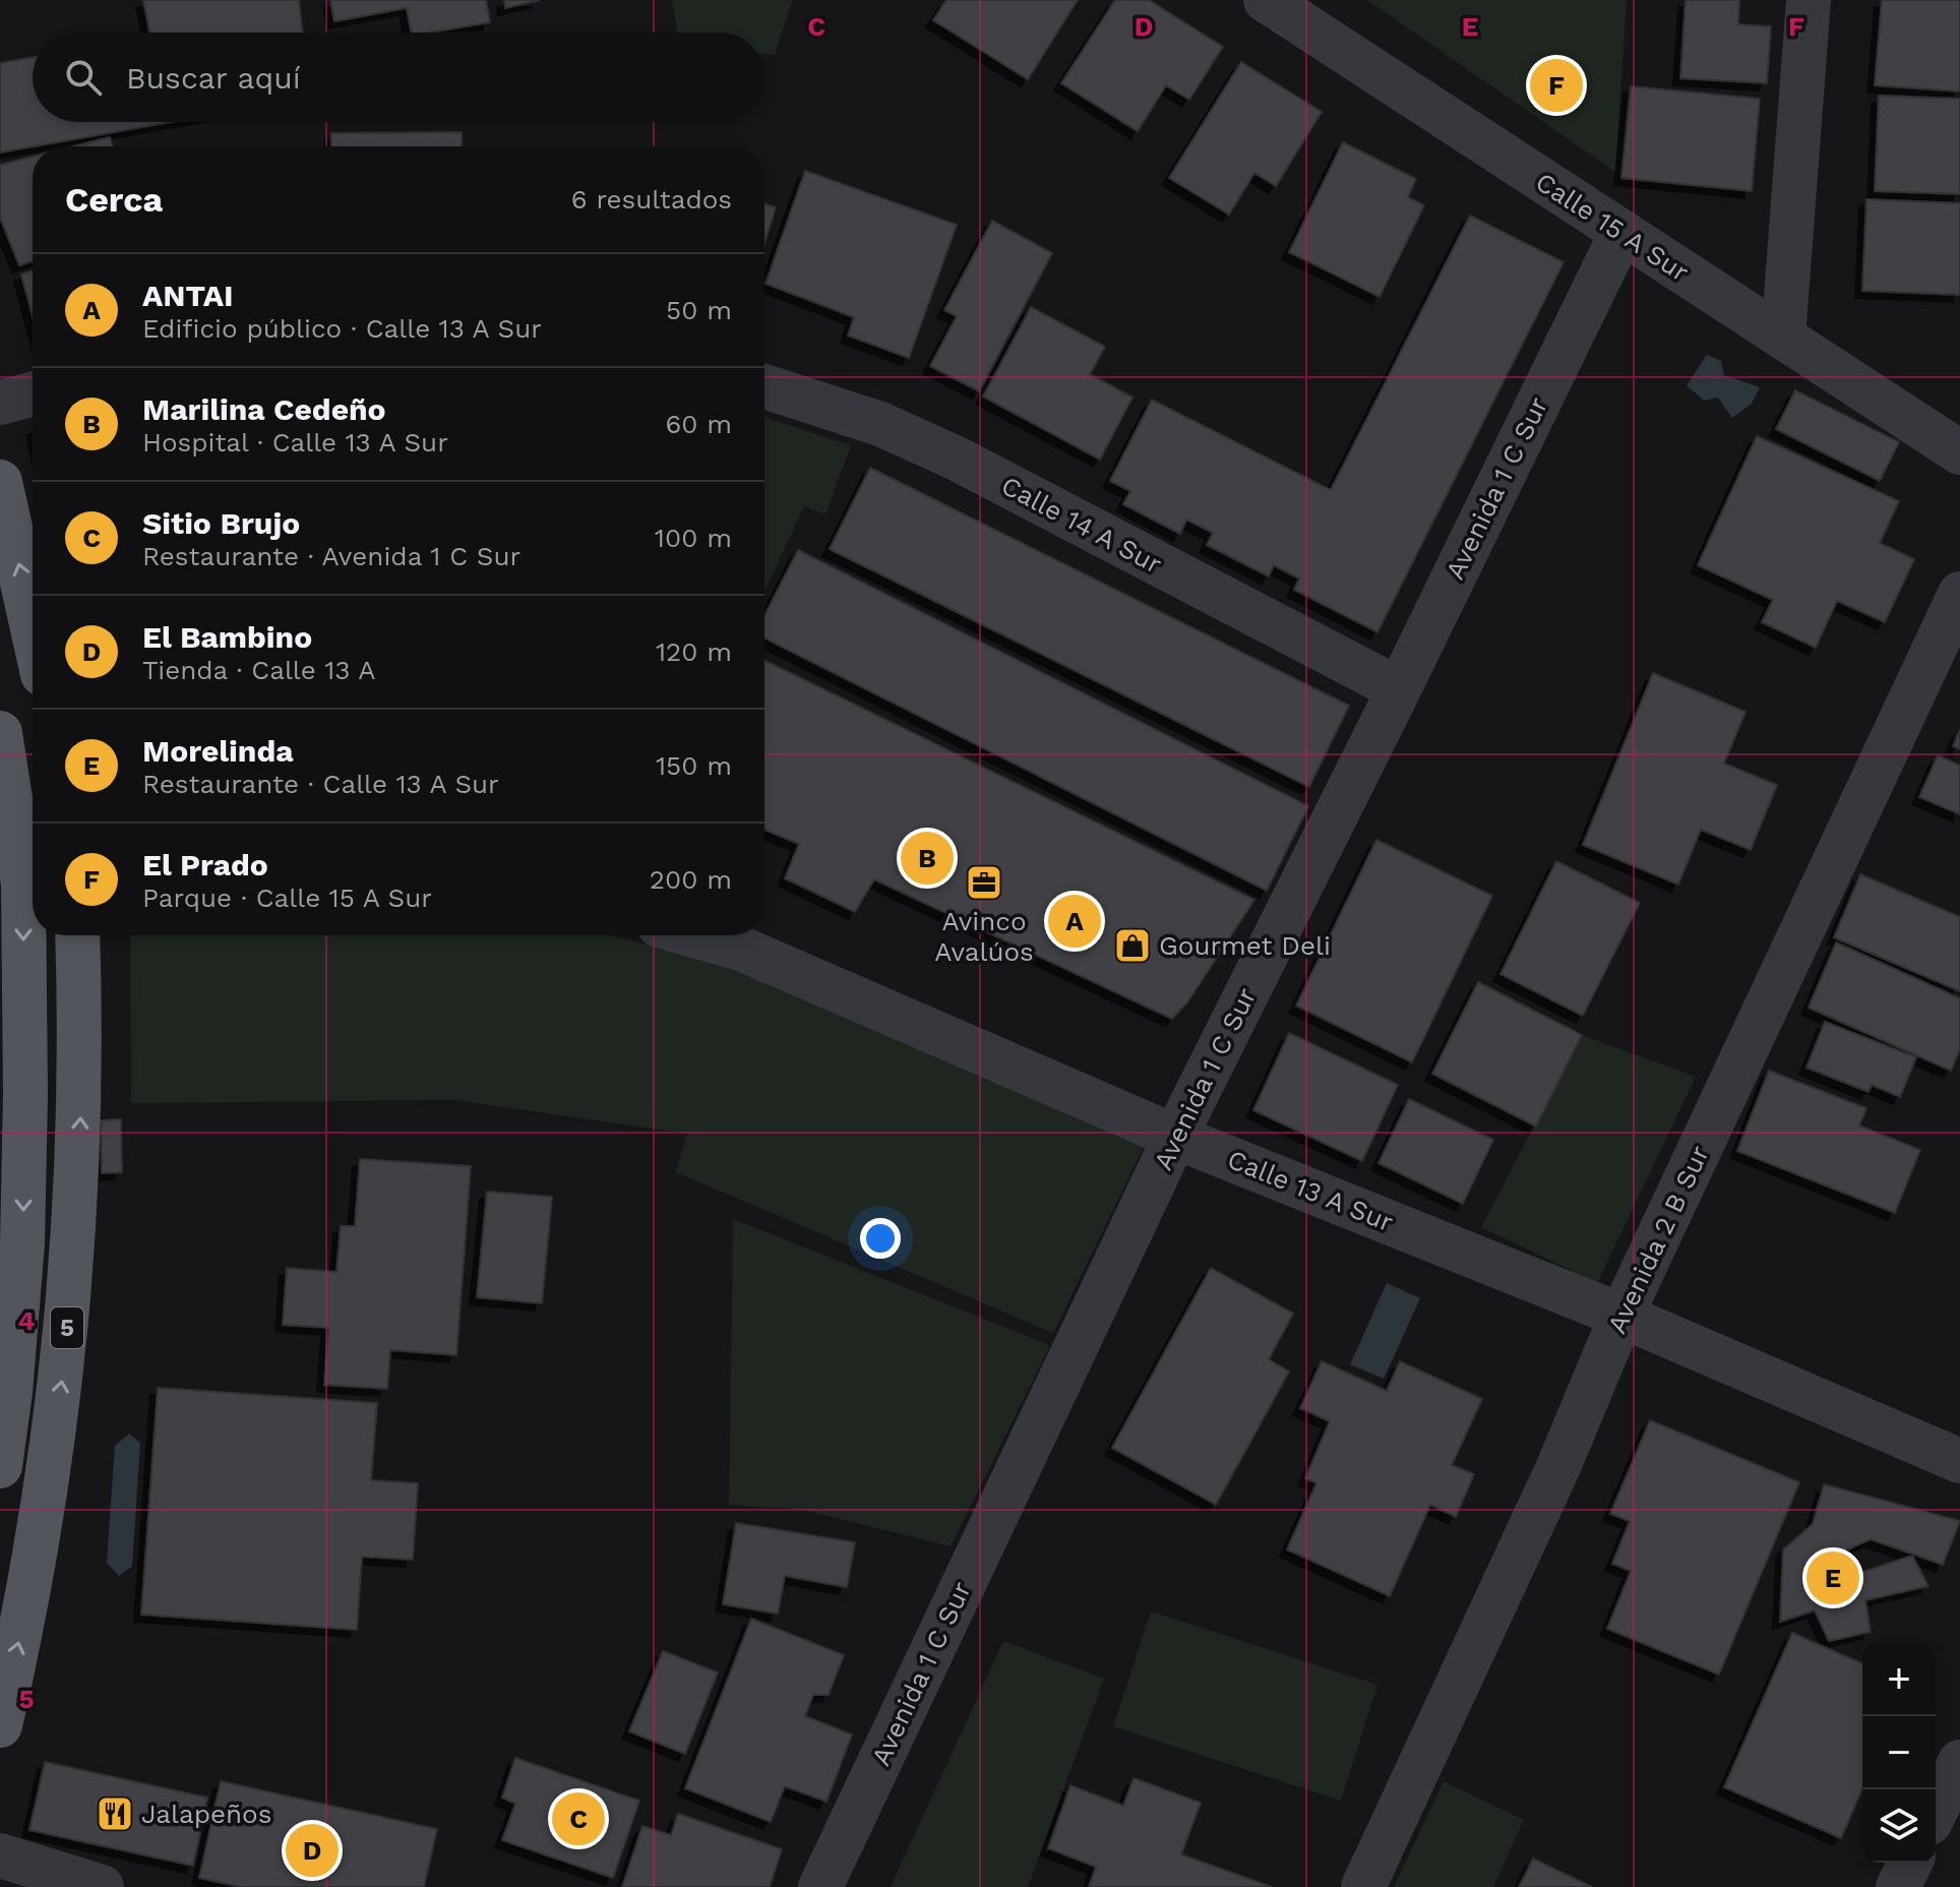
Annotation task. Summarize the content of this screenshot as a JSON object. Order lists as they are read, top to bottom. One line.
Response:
{"streets":{"main road":["5"],"street":["Calle 15 A Sur","Avenida 1 C Sur","Calle 14 A Sur","Calle 13 A Sur","Avenida 2 B Sur"]},"crossings":[["Calle 15 A Sur","Avenida 1 C Sur"],["Avenida 1 C Sur","Calle 14 A Sur"],["Avenida 1 C Sur","Calle 13 A Sur"],["Calle 13 A Sur","Avenida 2 B Sur"]],"places":{"office":["Avinco Avalúos"],"shop":["Gourmet Deli"],"restaurant":["Jalapeños"]},"page":{"search":"Buscar aquí","pins":["F","B","A","E","C","D"],"heading":["Cerca","6 resultados"],"list":[{"mark":"A","name":"ANTAI","note":"Edificio público · Calle 13 A Sur","value":"50 m"},{"mark":"B","name":"Marilina Cedeño","note":"Hospital · Calle 13 A Sur","value":"60 m"},{"mark":"C","name":"Sitio Brujo","note":"Restaurante · Avenida 1 C Sur","value":"100 m"},{"mark":"D","name":"El Bambino","note":"Tienda · Calle 13 A","value":"120 m"},{"mark":"E","name":"Morelinda","note":"Restaurante · Calle 13 A Sur","value":"150 m"},{"mark":"F","name":"El Prado","note":"Parque · Calle 15 A Sur","value":"200 m"}],"map_buttons":["+","−"]},"grid":{"columns":["C","D","E","F"],"rows":["4","5"]}}
